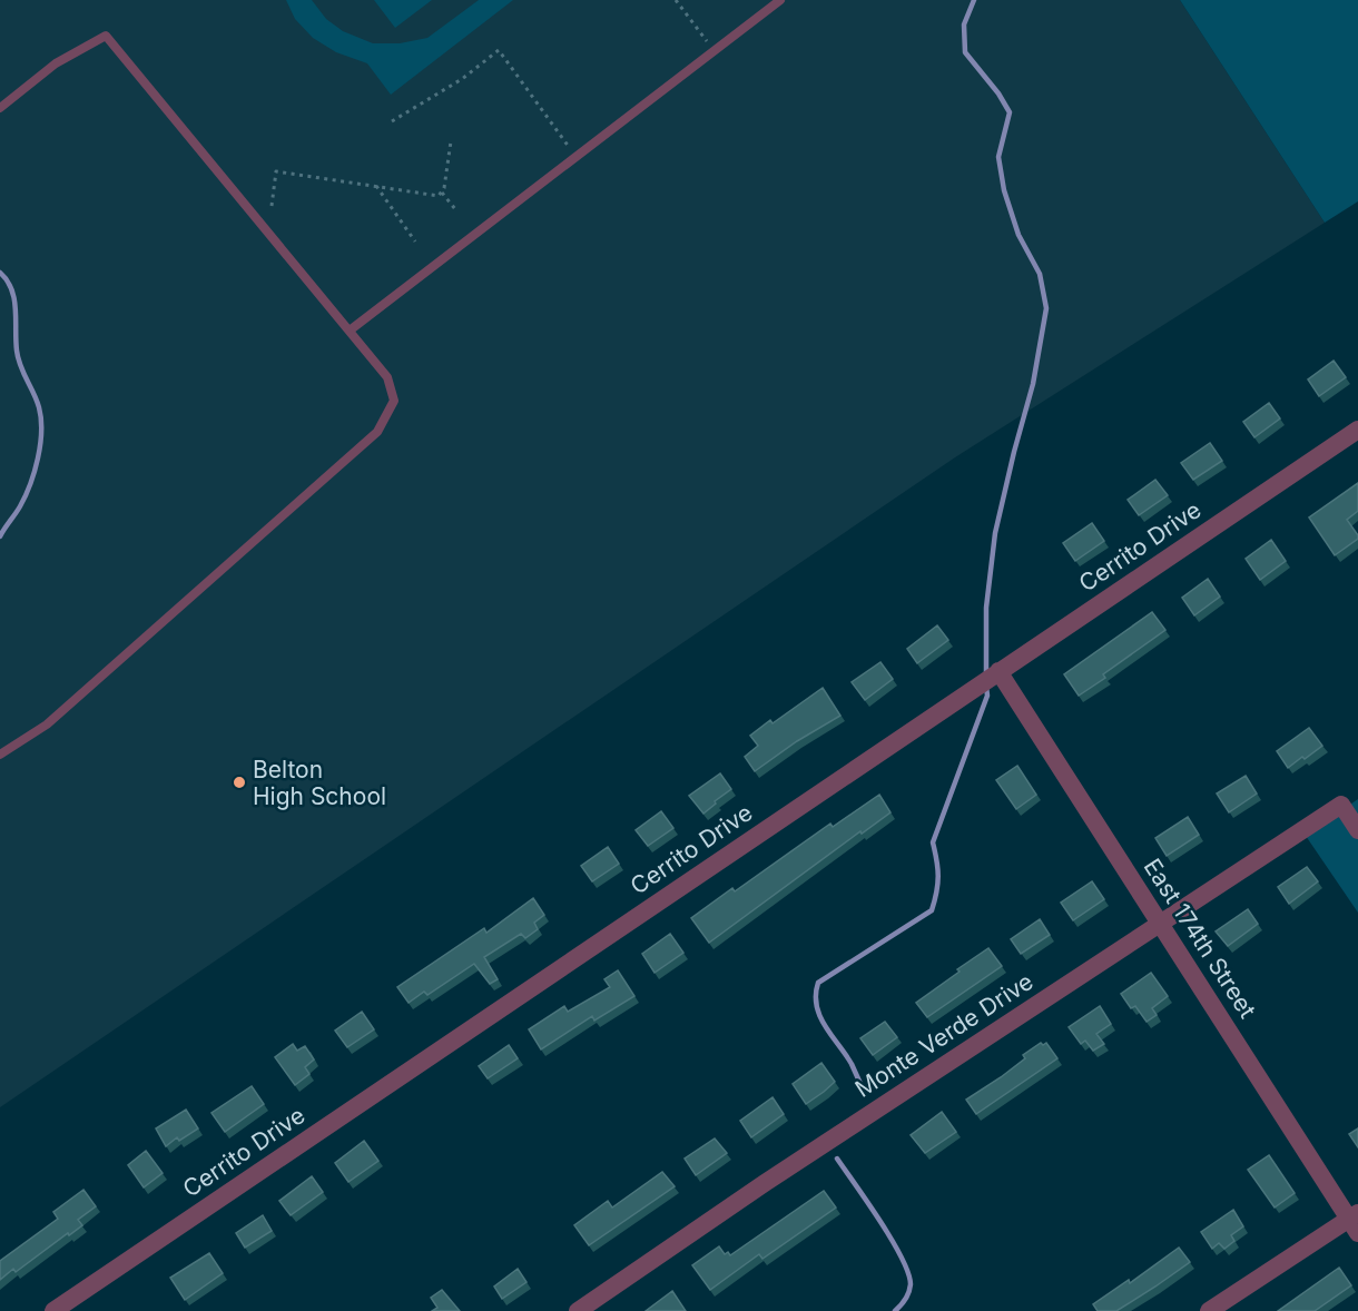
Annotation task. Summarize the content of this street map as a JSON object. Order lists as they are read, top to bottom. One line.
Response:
{"streets":{"street":["Cerrito Drive","East 174th Street","Monte Verde Drive"]},"crossings":[["Cerrito Drive","East 174th Street"],["East 174th Street","Monte Verde Drive"]],"places":["Belton High School"]}
